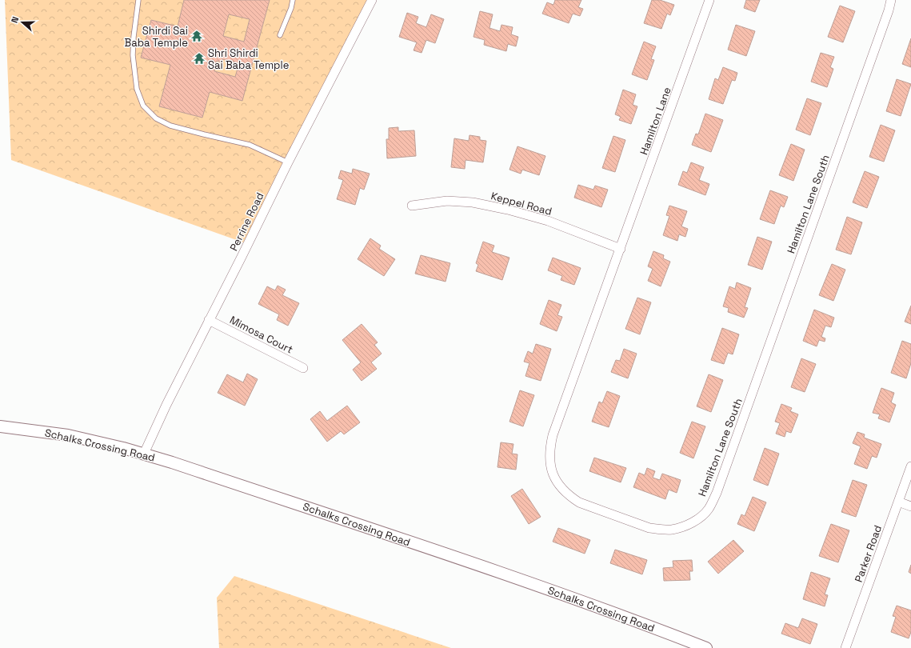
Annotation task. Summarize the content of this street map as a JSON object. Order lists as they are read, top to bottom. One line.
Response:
{"streets":{"street":["Hamilton Lane","Keppel Road","Hamilton Lane South","Perrine Road","Mimosa Court","Schalks Crossing Road","Parker Road"]},"crossings":[["Hamilton Lane","Keppel Road"],["Hamilton Lane","Hamilton Lane South"],["Keppel Road","Hamilton Lane South"],["Perrine Road","Mimosa Court"],["Perrine Road","Schalks Crossing Road"]],"places":{"temple":["Shirdi Sai Baba Temple","Shri Shirdi Sai Baba Temple"]},"north":"left"}
